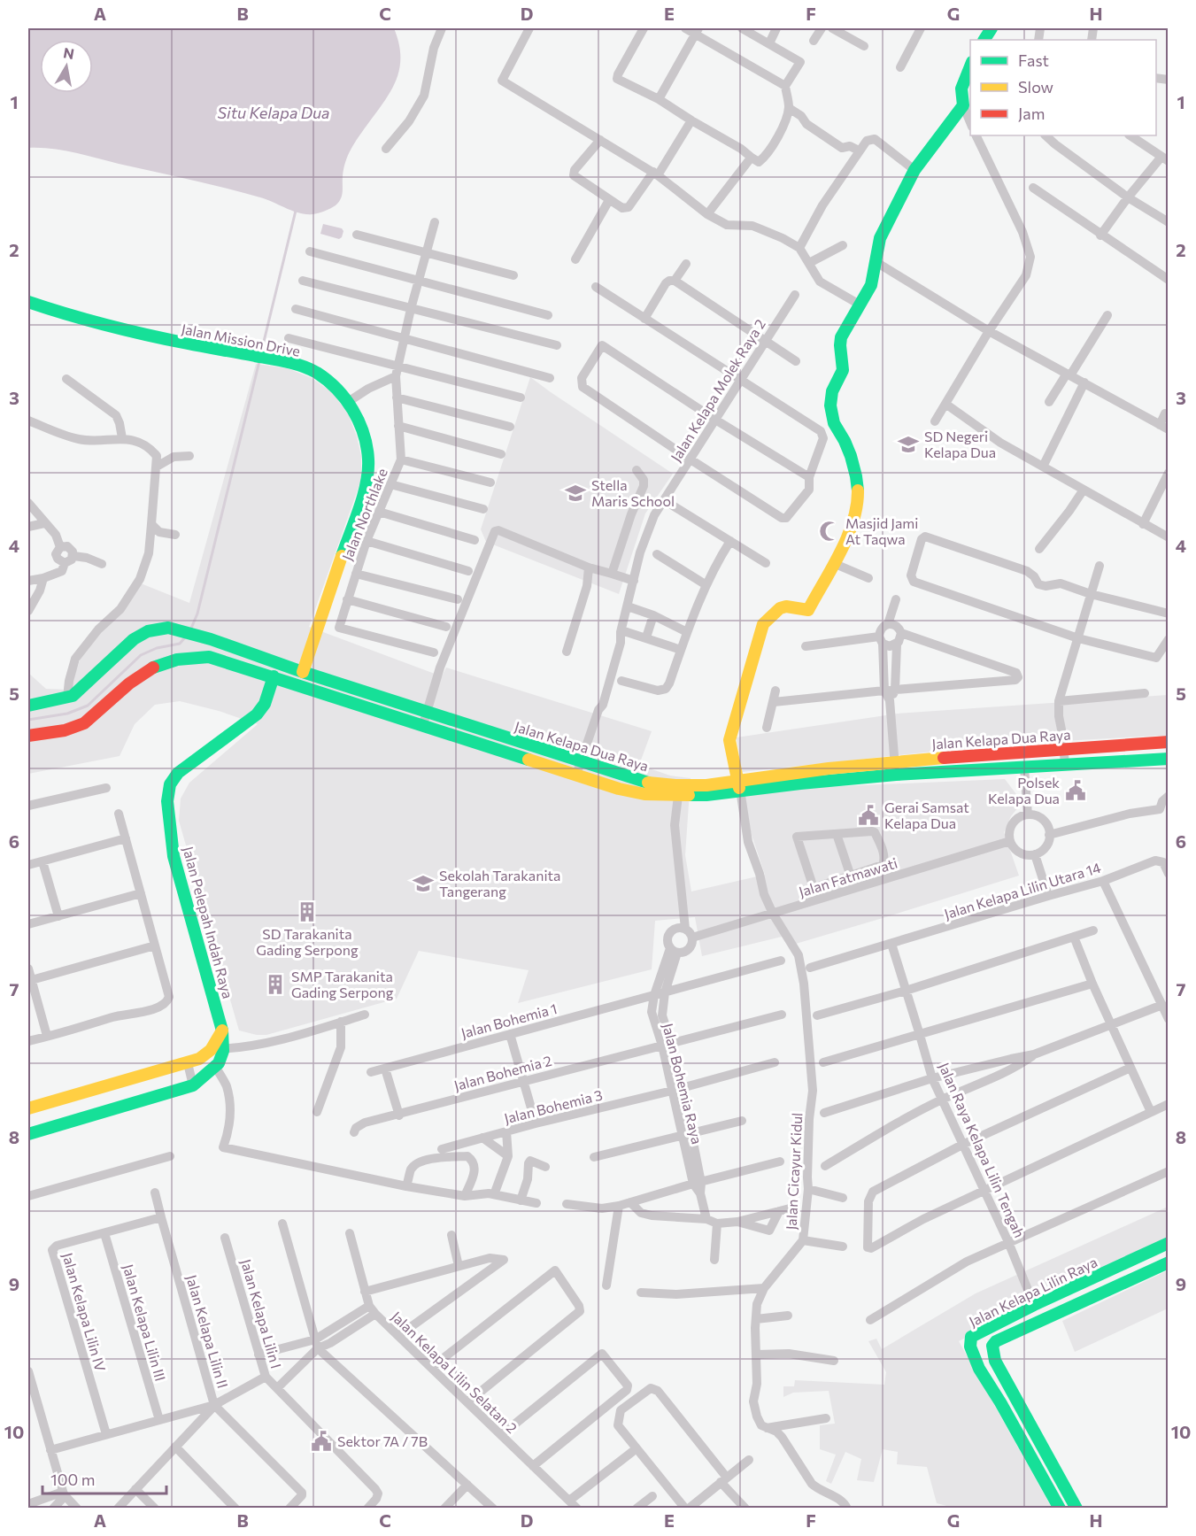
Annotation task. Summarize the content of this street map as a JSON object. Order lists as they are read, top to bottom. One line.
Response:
{"streets":{"street":["Jalan Mission Drive","Jalan Kelapa Molek Raya 2","Jalan Northlake","Jalan Kelapa Dua Raya","Jalan Fatmawati","Jalan Kelapa Lilin Utara 14","Jalan Pelepah Indah Raya","Jalan Bohemia 1","Jalan Bohemia 2","Jalan Bohemia Raya","Jalan Bohemia 3","Jalan Raya Kelapa Lilin Tengah","Jalan Cicayur Kidul","Jalan Kelapa Lilin Raya","Jalan Kelapa Lilin IV","Jalan Kelapa Lilin I","Jalan Kelapa Lilin III","Jalan Kelapa Lilin II","Jalan Kelapa Lilin Selatan 2"]},"crossings":[["Jalan Mission Drive","Jalan Kelapa Dua Raya"],["Jalan Kelapa Molek Raya 2","Jalan Kelapa Dua Raya"],["Jalan Kelapa Dua Raya","Jalan Pelepah Indah Raya"],["Jalan Kelapa Dua Raya","Jalan Cicayur Kidul"],["Jalan Fatmawati","Jalan Bohemia Raya"],["Jalan Fatmawati","Jalan Cicayur Kidul"],["Jalan Kelapa Lilin Utara 14","Jalan Raya Kelapa Lilin Tengah"],["Jalan Bohemia 1","Jalan Bohemia Raya"],["Jalan Bohemia 2","Jalan Bohemia Raya"],["Jalan Bohemia Raya","Jalan Bohemia 3"],["Jalan Raya Kelapa Lilin Tengah","Jalan Kelapa Lilin Raya"],["Jalan Kelapa Lilin IV","Jalan Kelapa Lilin III"]],"water":["Situ Kelapa Dua"],"places":{"school or university":["SD Negeri Kelapa Dua","Stella Maris School","Sekolah Tarakanita Tangerang"],"mosque":["Masjid Jami At Taqwa"],"public building":["Polsek Kelapa Dua","Gerai Samsat Kelapa Dua","Sektor 7A / 7B"],"building":["SD Tarakanita Gading Serpong","SMP Tarakanita Gading Serpong"]},"legend":["Fast","Slow","Jam"],"scale_bar":"100 m","north":"top","grid":{"columns":["A","B","C","D","E","F","G","H"],"rows":["1","2","3","4","5","6","7","8","9","10"]}}
